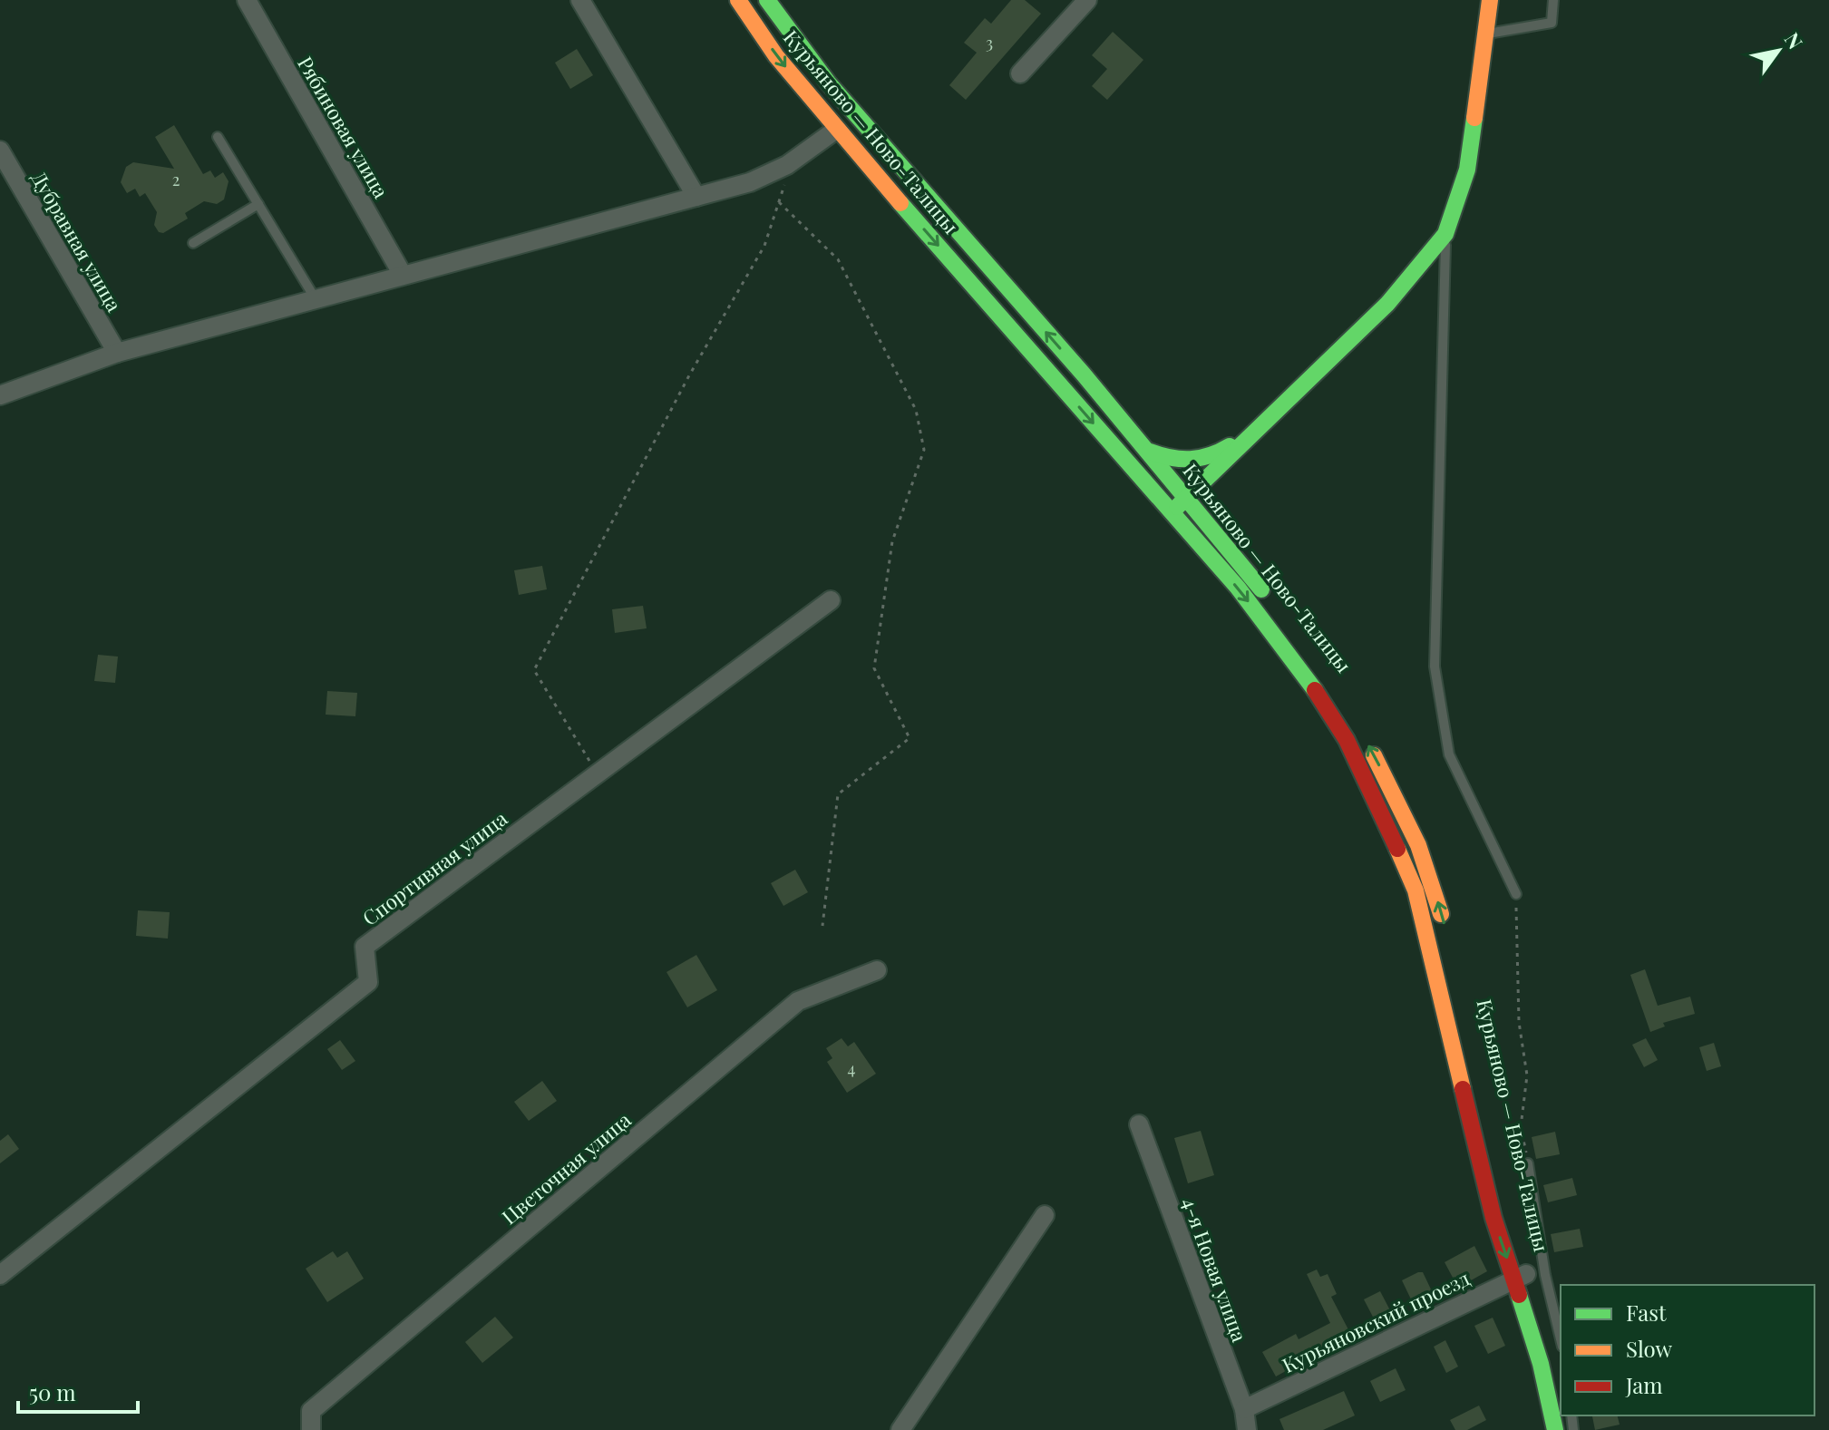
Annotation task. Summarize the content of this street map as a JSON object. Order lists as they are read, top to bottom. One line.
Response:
{"streets":{"main road":["Курьяново — Ново-Талицы"],"street":["Рябиновая улица","Дубравная улица","Спортивная улица","Цветочная улица","4-я Новая улица","Курьяновский проезд"]},"crossings":[["Курьяново — Ново-Талицы","Курьяновский проезд"],["4-я Новая улица","Курьяновский проезд"]],"house_numbers":["3","2","4"],"legend":["Fast","Slow","Jam"],"scale_bar":"50 m","north":"top right"}
